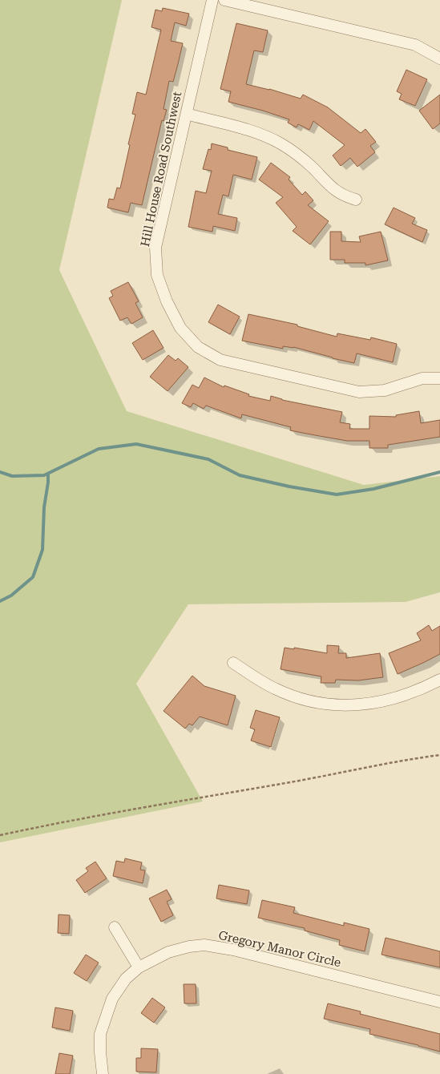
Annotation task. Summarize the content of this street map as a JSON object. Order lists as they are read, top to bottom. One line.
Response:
{"streets":{"street":["Hill House Road Southwest","Gregory Manor Circle"]}}
